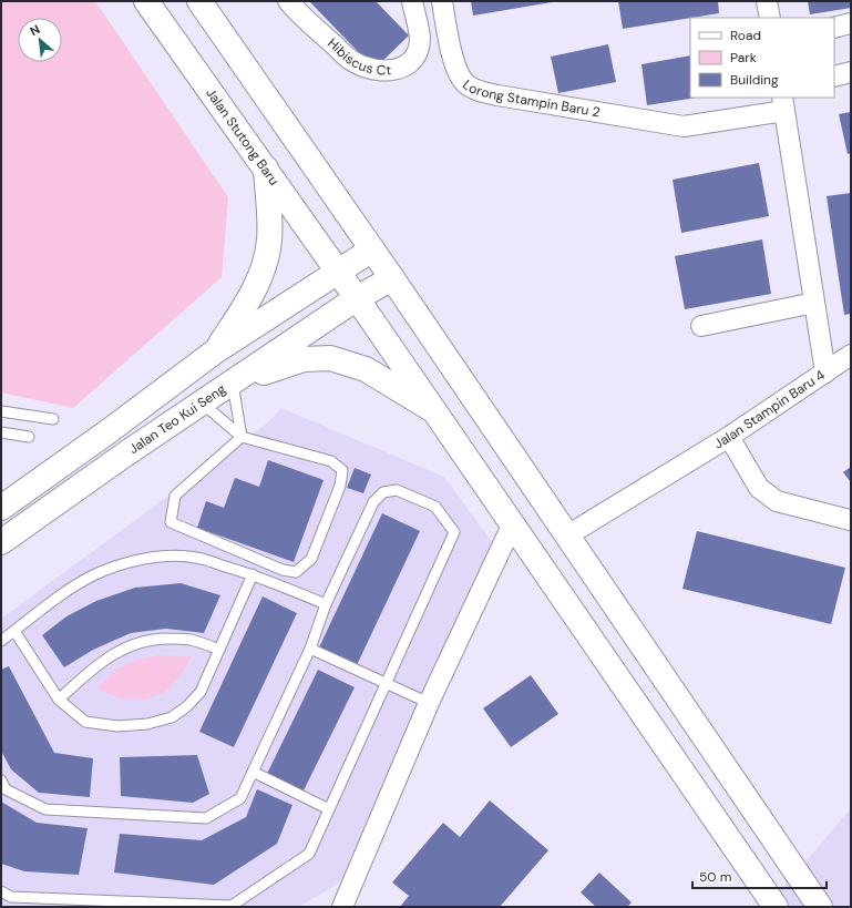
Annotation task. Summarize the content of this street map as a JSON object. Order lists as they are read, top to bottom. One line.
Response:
{"streets":{"main road":["Jalan Stutong Baru","Jalan Teo Kui Seng"],"street":["Hibiscus Ct","Lorong Stampin Baru 2","Jalan Stampin Baru 4"]},"crossings":[["Lorong Stampin Baru 2","Jalan Stampin Baru 4"],["Jalan Stutong Baru","Jalan Teo Kui Seng"]],"legend":["Road","Park","Building"],"scale_bar":"50 m","north":"top left"}
